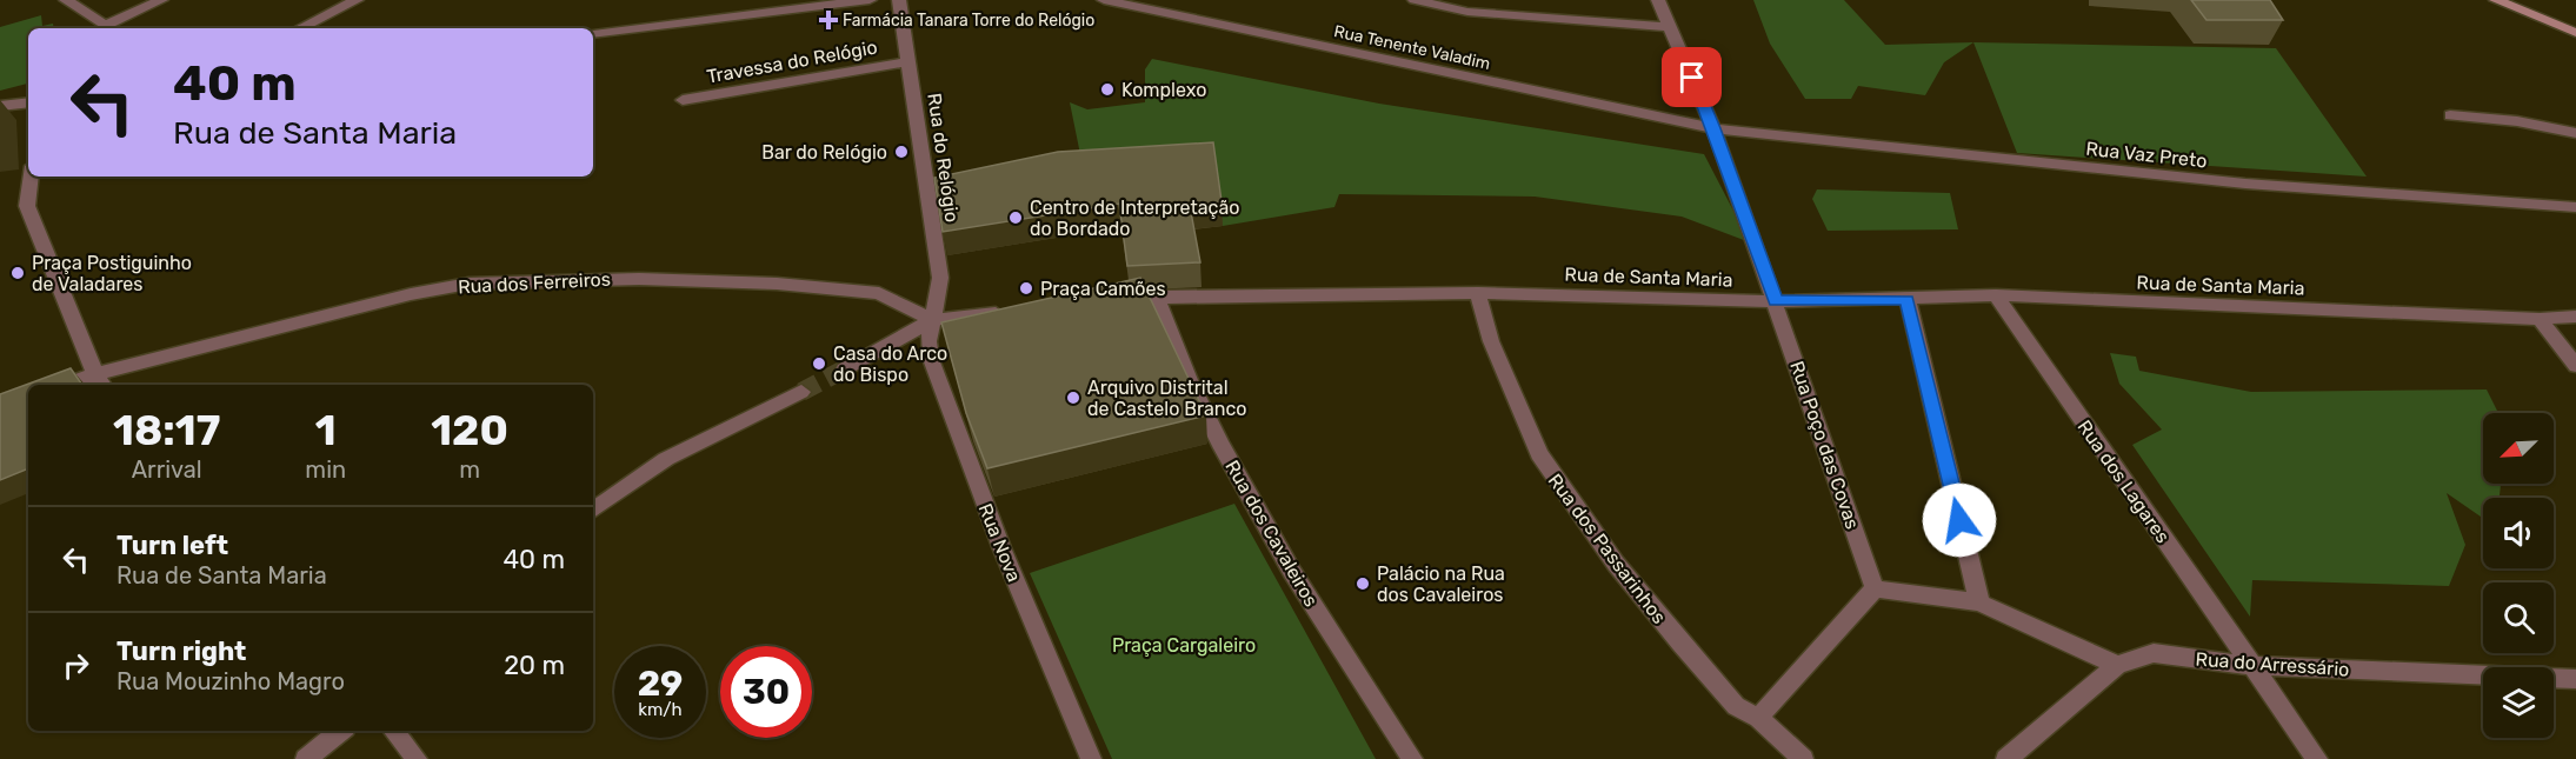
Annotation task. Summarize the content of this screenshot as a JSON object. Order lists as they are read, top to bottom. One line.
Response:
{"streets":{"street":["Rua Tenente Valadim","Travessa do Relógio","Rua Vaz Preto","Rua do Relógio","Rua de Santa Maria","Rua dos Ferreiros","Rua Poço das Covas","Rua dos Lagares","Rua dos Cavaleiros","Rua Nova","Rua dos Passarinhos","Rua do Arressário"]},"crossings":[["Rua Tenente Valadim","Rua Vaz Preto"],["Rua Tenente Valadim","Rua Poço das Covas"],["Travessa do Relógio","Rua do Relógio"],["Rua Vaz Preto","Rua Poço das Covas"],["Rua do Relógio","Rua dos Ferreiros"],["Rua do Relógio","Rua Nova"],["Rua de Santa Maria","Rua Poço das Covas"],["Rua de Santa Maria","Rua dos Lagares"],["Rua de Santa Maria","Rua dos Cavaleiros"],["Rua de Santa Maria","Rua dos Passarinhos"],["Rua dos Ferreiros","Rua Nova"],["Rua dos Lagares","Rua do Arressário"]],"parks":["Praça Cargaleiro"],"places":{"health":["Farmácia Tanara Torre do Relógio"],"other":["Komplexo","Bar do Relógio","Centro de Interpretação do Bordado","Praça Postiguinho de Valadares","Praça Camões","Casa do Arco do Bispo","Arquivo Distrital de Castelo Branco","Palácio na Rua dos Cavaleiros"]},"north":"bottom left","page":{"turn":["40 m","Rua de Santa Maria"],"eta":["18:17","Arrival","1","min","120","m"],"list":[{"name":"Turn left","note":"Rua de Santa Maria","value":"40 m"},{"name":"Turn right","note":"Rua Mouzinho Magro","value":"20 m"}],"speed":"29 km/h","limit":"30"}}
